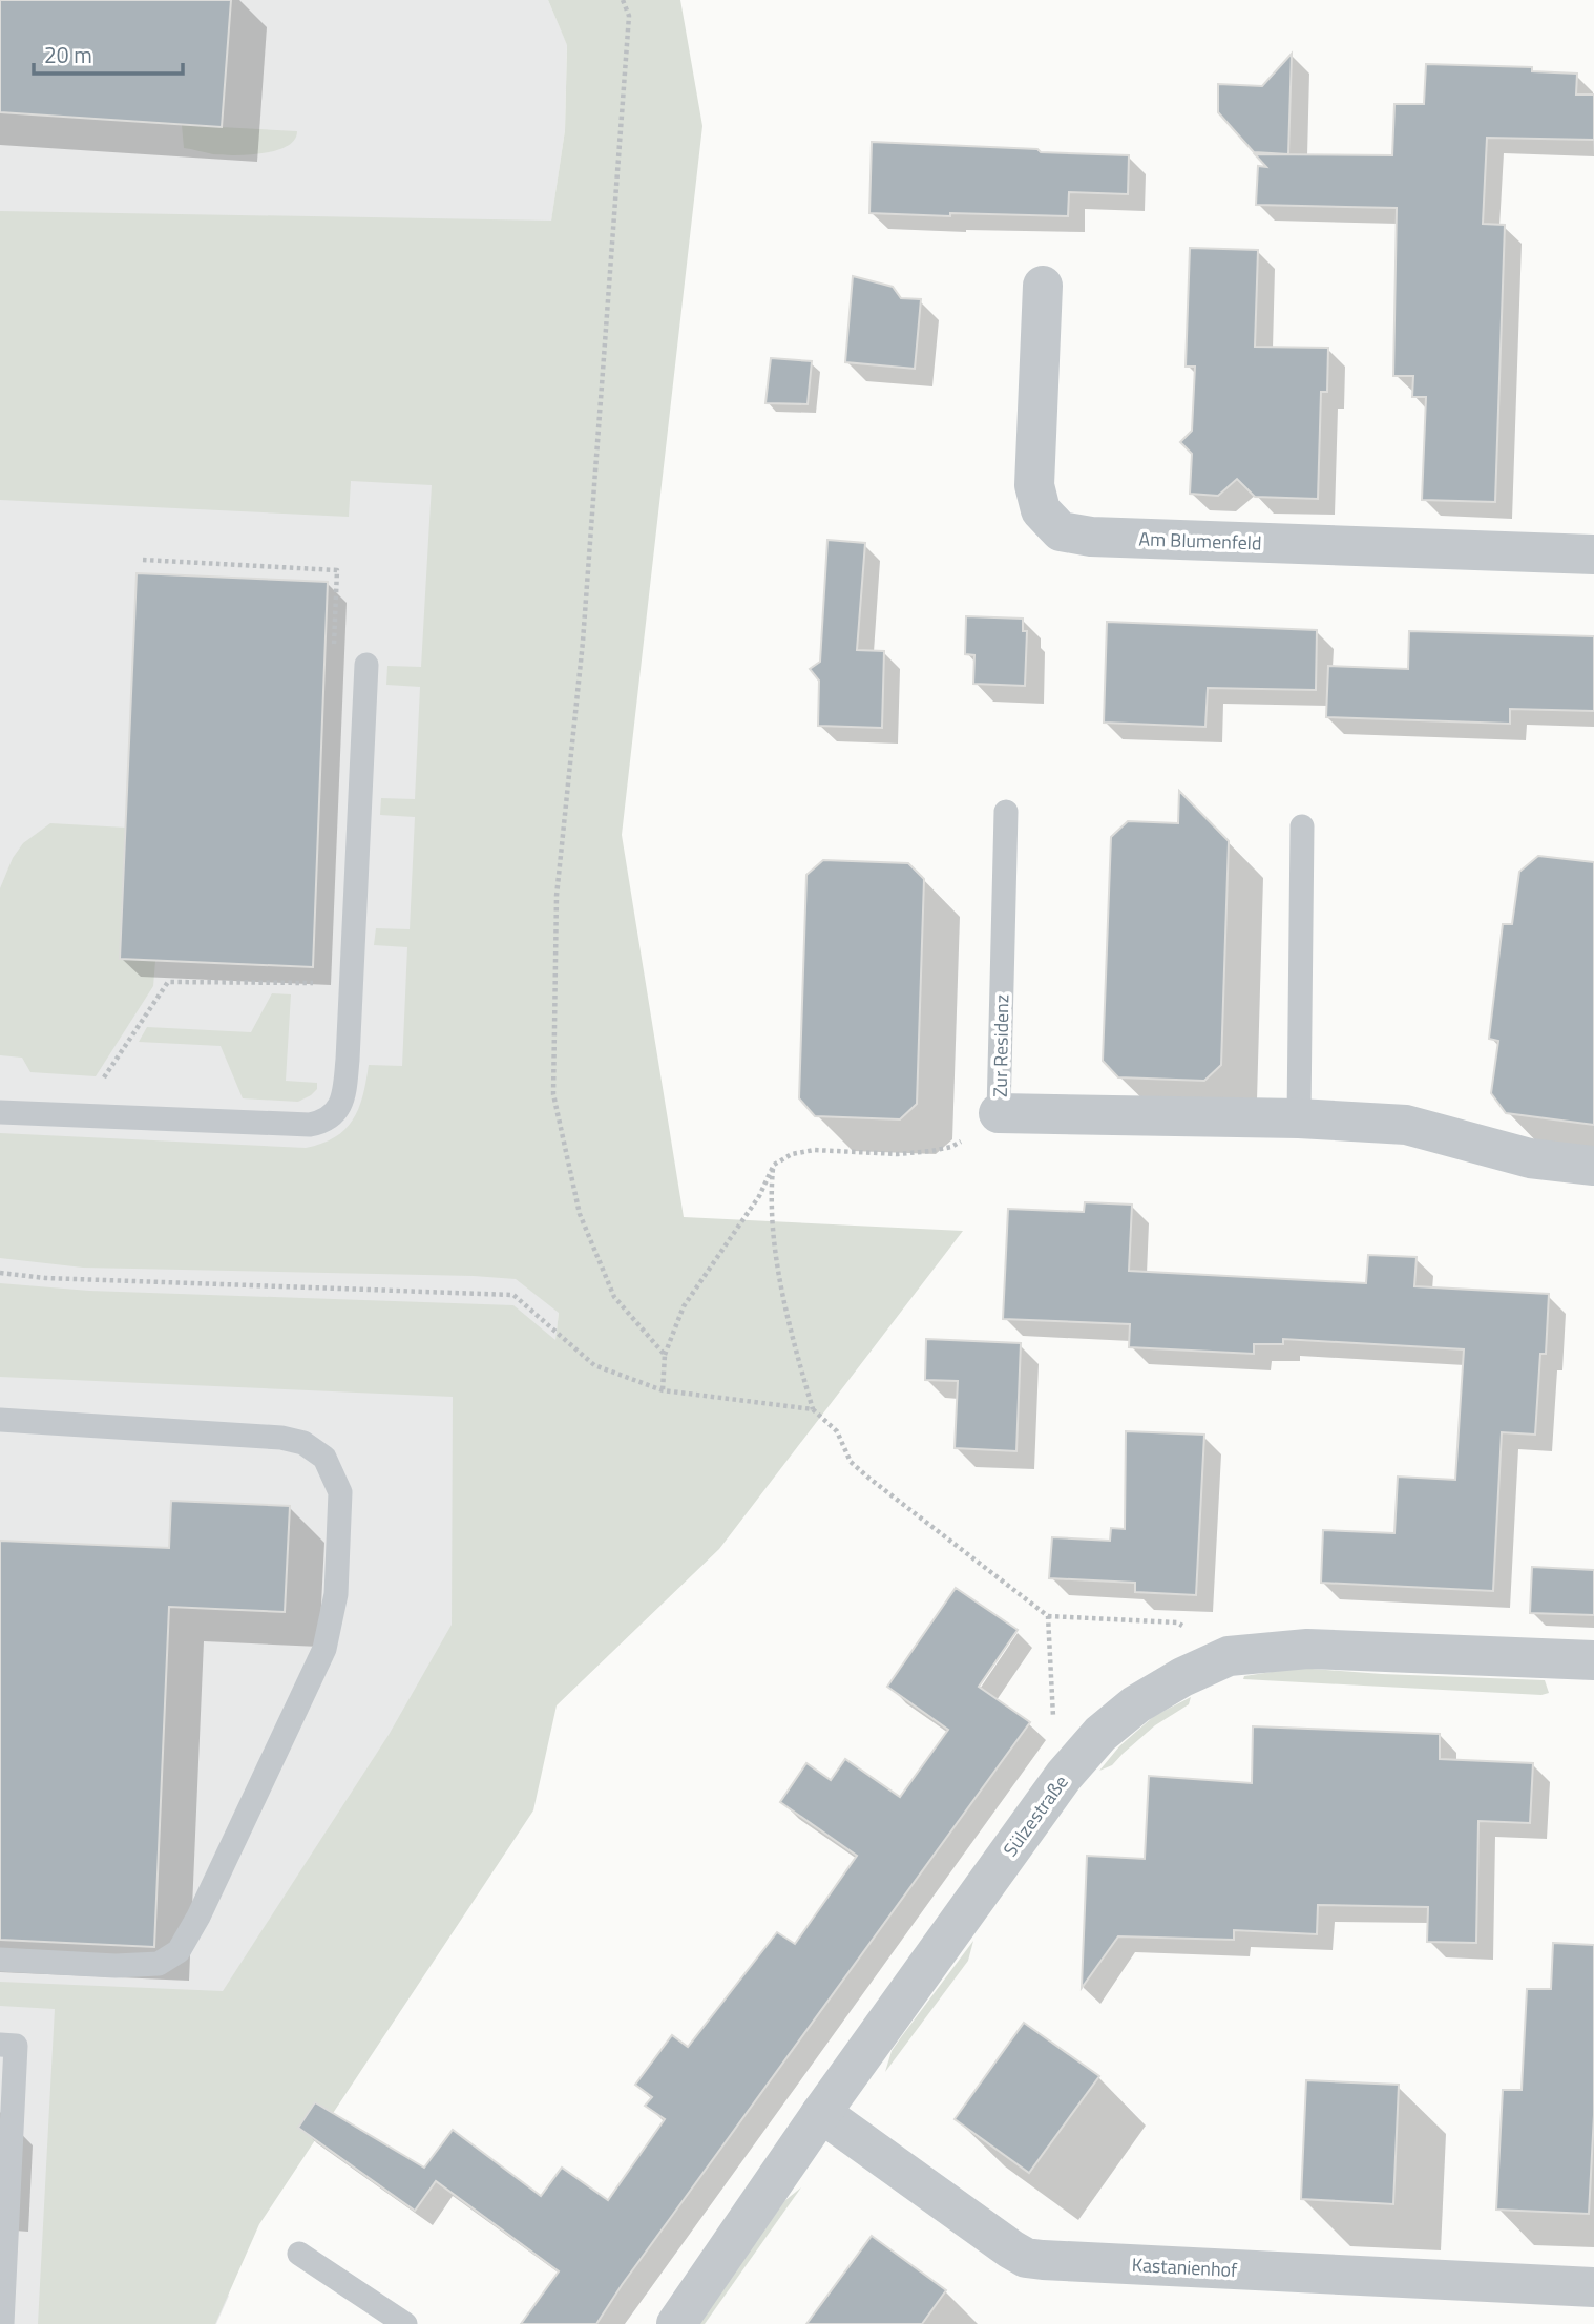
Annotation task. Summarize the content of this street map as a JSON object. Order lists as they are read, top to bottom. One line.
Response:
{"streets":{"street":["Am Blumenfeld","Zur Residenz","Sülzestraße","Kastanienhof"]},"crossings":[["Sülzestraße","Kastanienhof"]],"scale_bar":"20 m"}
